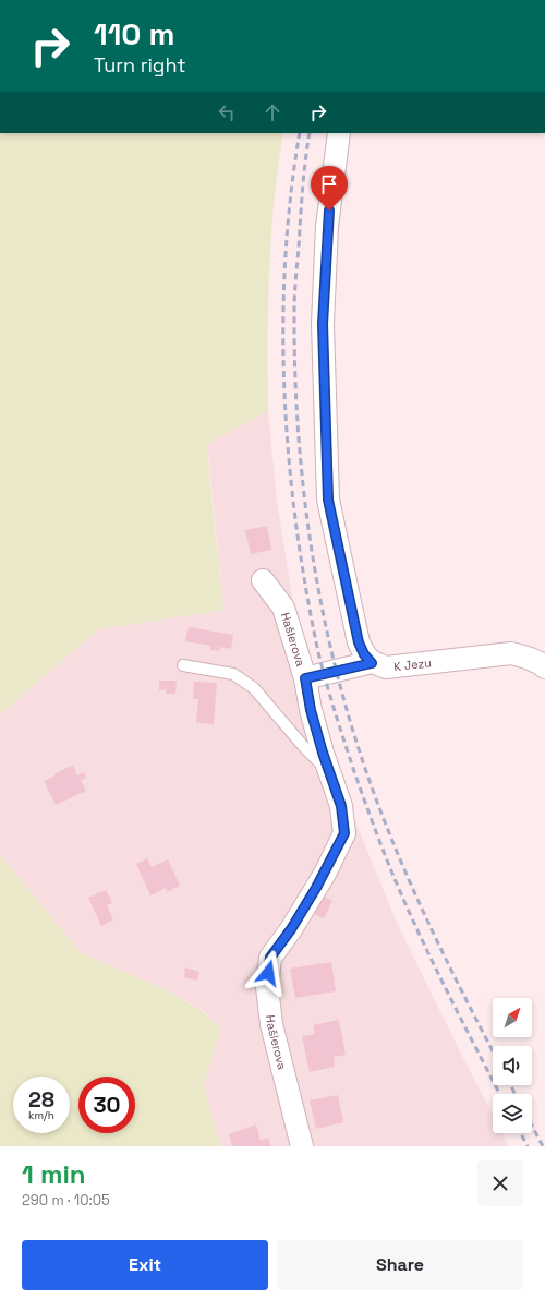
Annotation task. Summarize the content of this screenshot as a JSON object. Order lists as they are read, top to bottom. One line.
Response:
{"streets":{"street":["Hašlerova","K Jezu"]},"north":"top right","page":{"turn":["110 m","Turn right"],"speed":"28 km/h","limit":"30","heading":["1 min","290 m · 10:05"],"buttons":["Exit","Share"]}}
